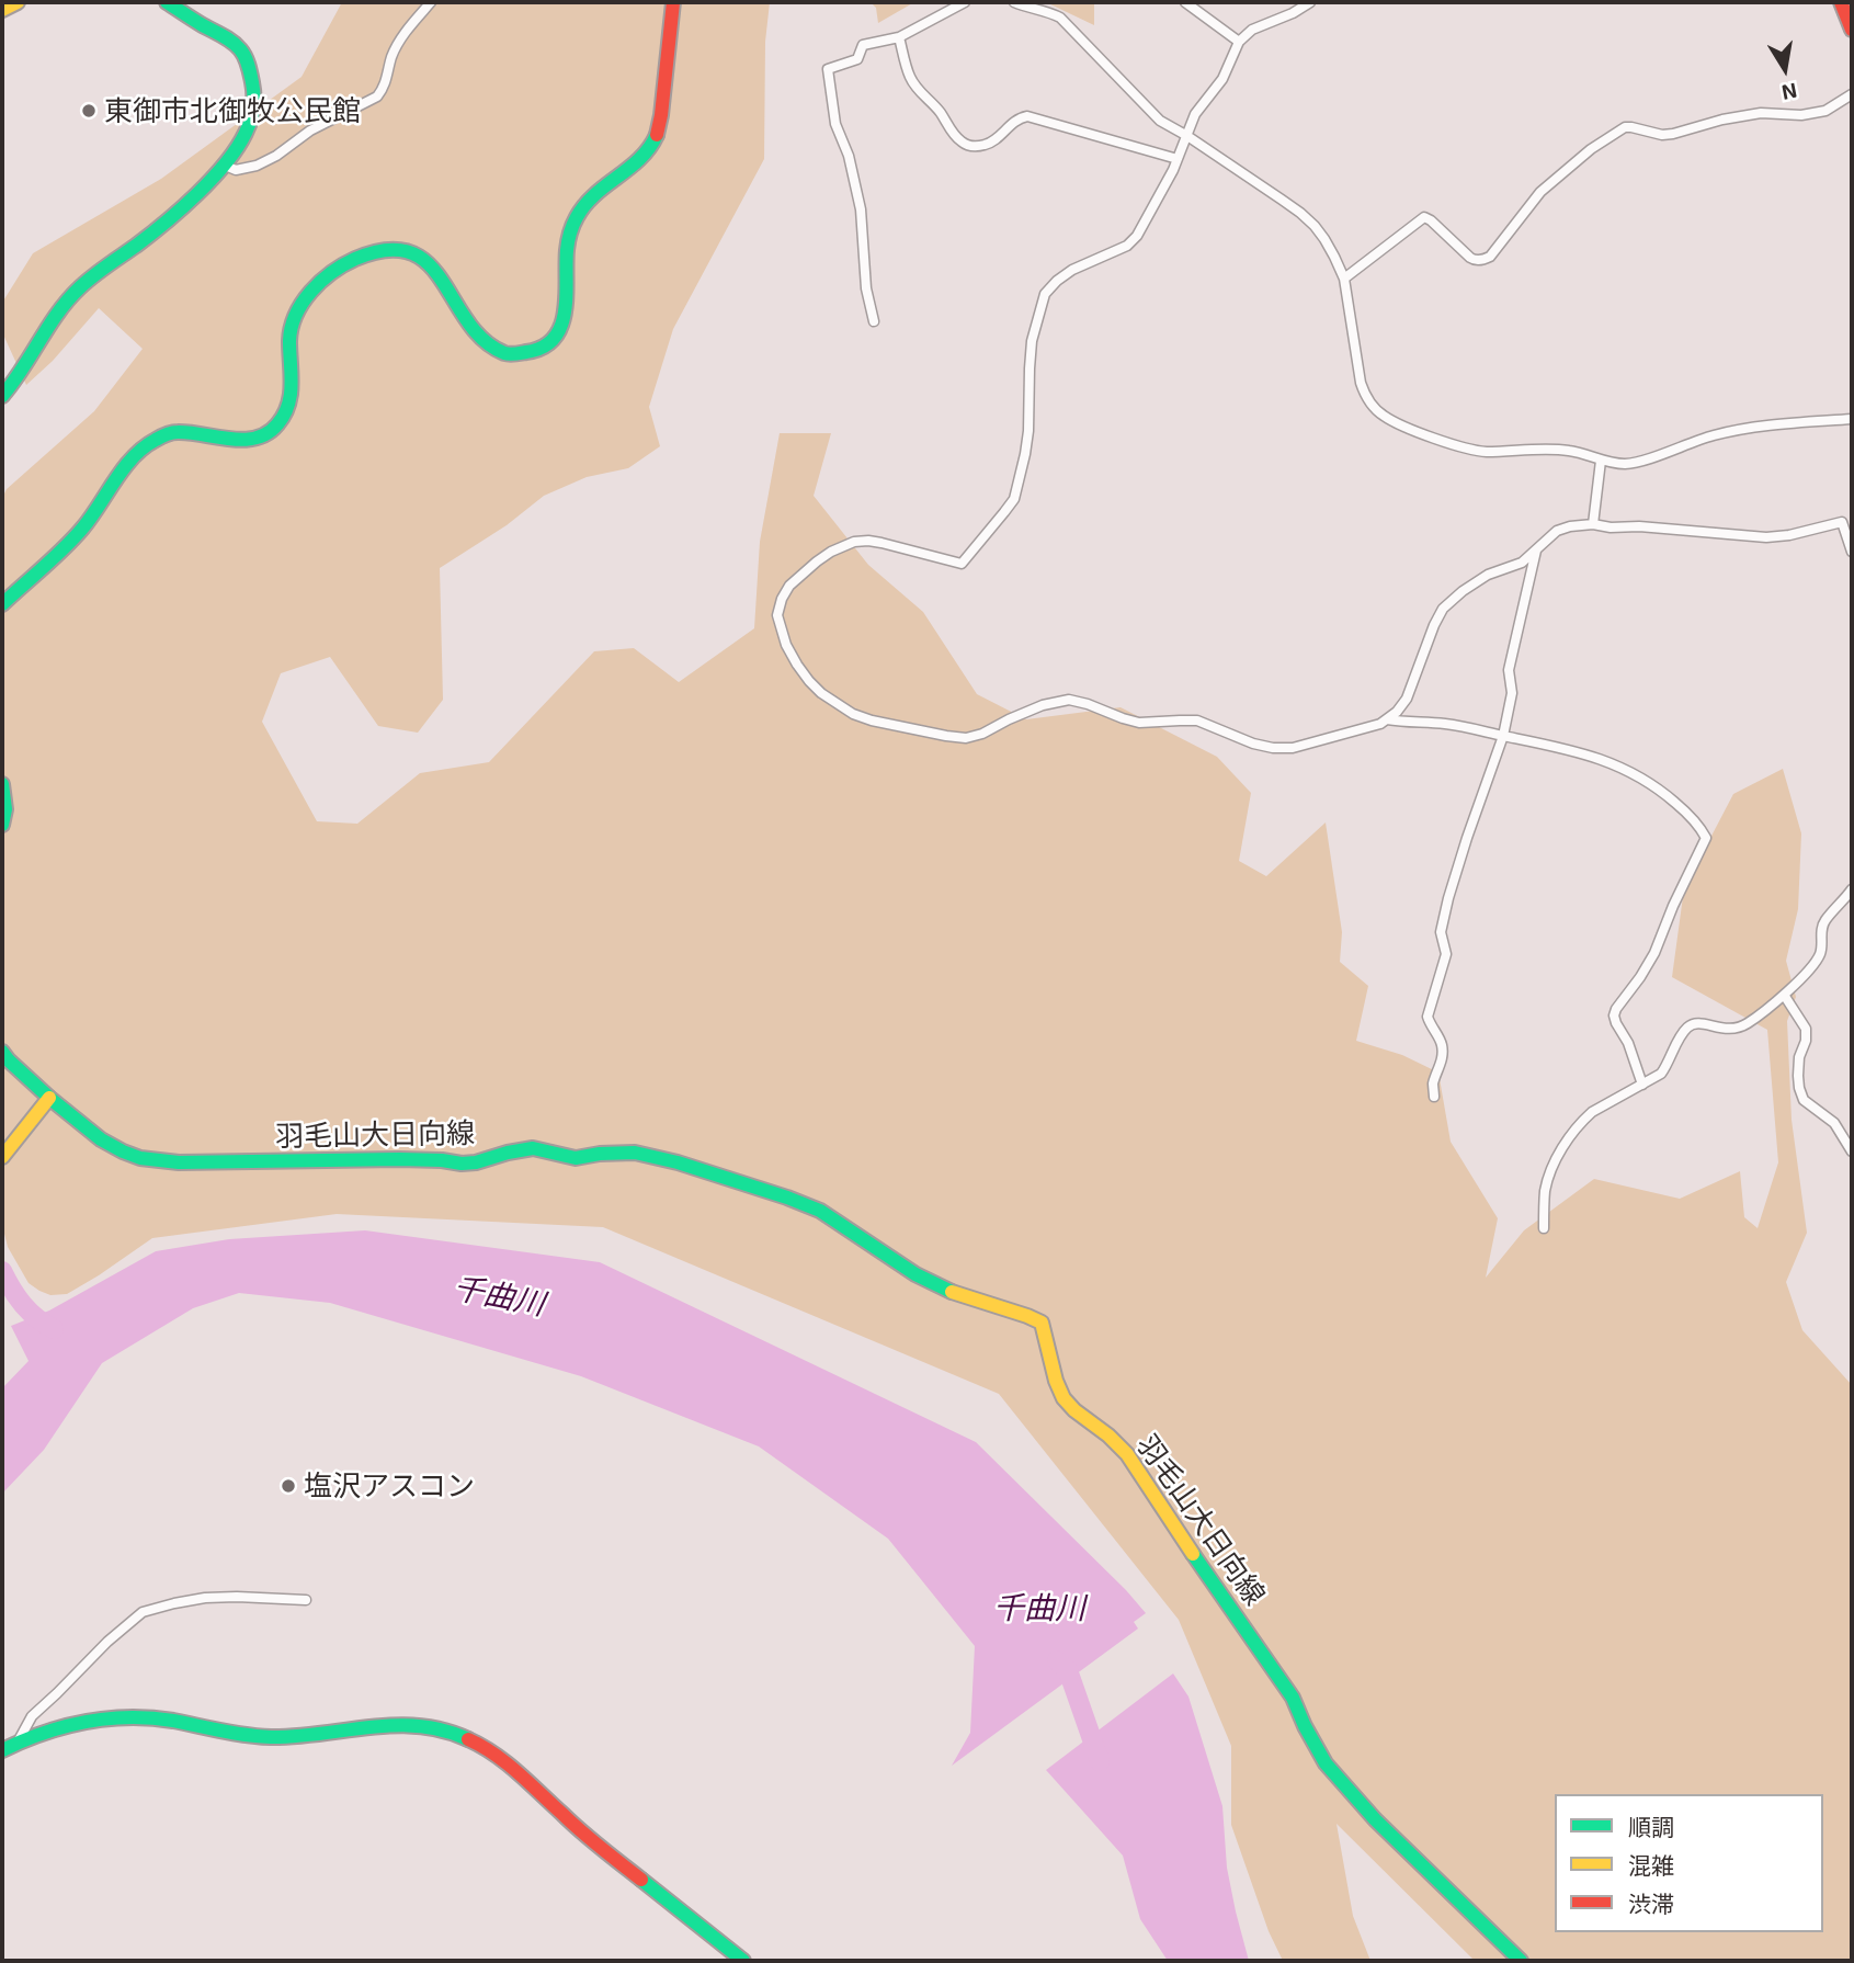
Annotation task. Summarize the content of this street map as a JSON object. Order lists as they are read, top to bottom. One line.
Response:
{"streets":{"main road":["羽毛山大日向線"]},"water":["千曲川"],"places":["東御市北御牧公民館","塩沢アスコン"],"legend":["順調","混雑","渋滞"],"north":"bottom"}
